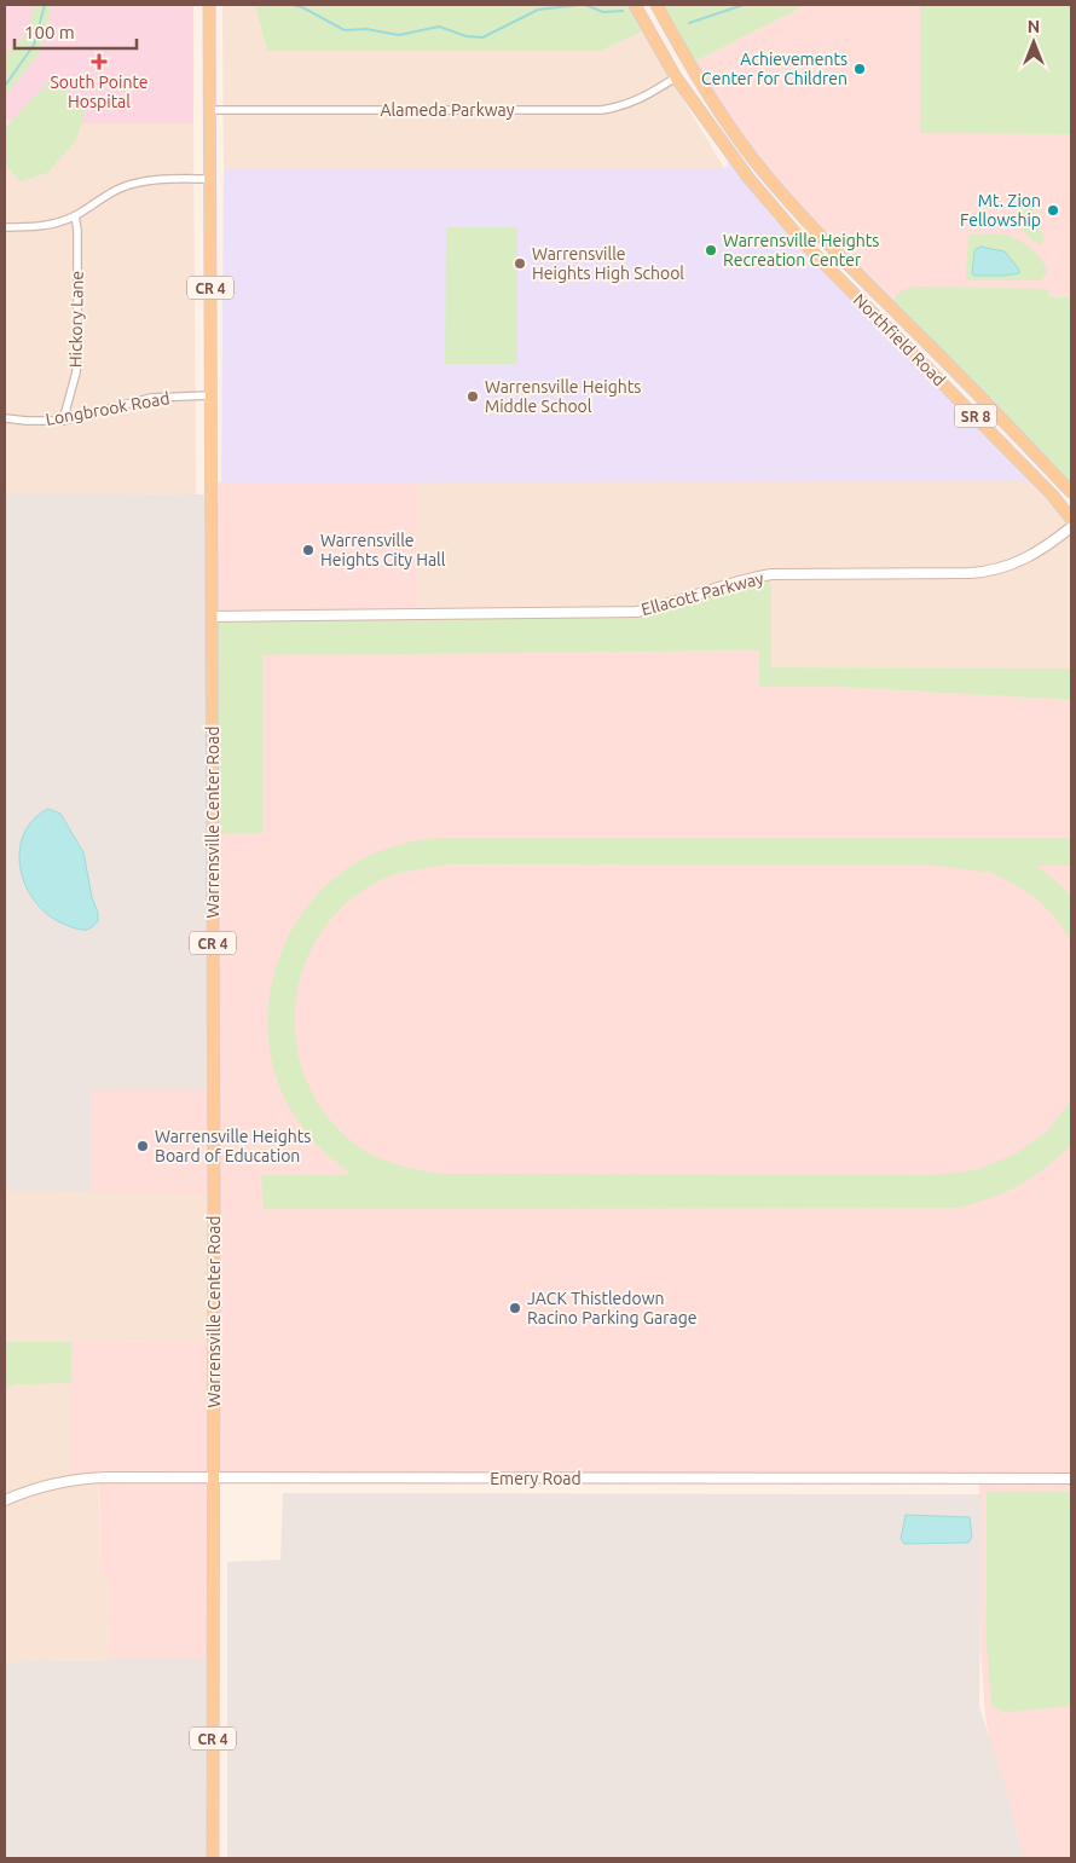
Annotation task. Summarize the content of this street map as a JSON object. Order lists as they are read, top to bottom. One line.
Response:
{"streets":{"main road":["CR 4","Northfield Road","SR 8","Warrensville Center Road"],"street":["Alameda Parkway","Hickory Lane","Longbrook Road","Ellacott Parkway","Emery Road"]},"crossings":[["Alameda Parkway","Northfield Road"],["Alameda Parkway","Warrensville Center Road"],["Hickory Lane","Longbrook Road"],["Longbrook Road","Warrensville Center Road"],["Ellacott Parkway","Warrensville Center Road"],["Warrensville Center Road","Emery Road"]],"places":{"health":["South Pointe Hospital"],"other":["Achievements Center for Children","Mt. Zion Fellowship","Warrensville Heights Recreation Center","Warrensville Heights High School","Warrensville Heights Middle School","Warrensville Heights City Hall","Warrensville Heights Board of Education","JACK Thistledown Racino Parking Garage"]},"scale_bar":"100 m","north":"top"}
